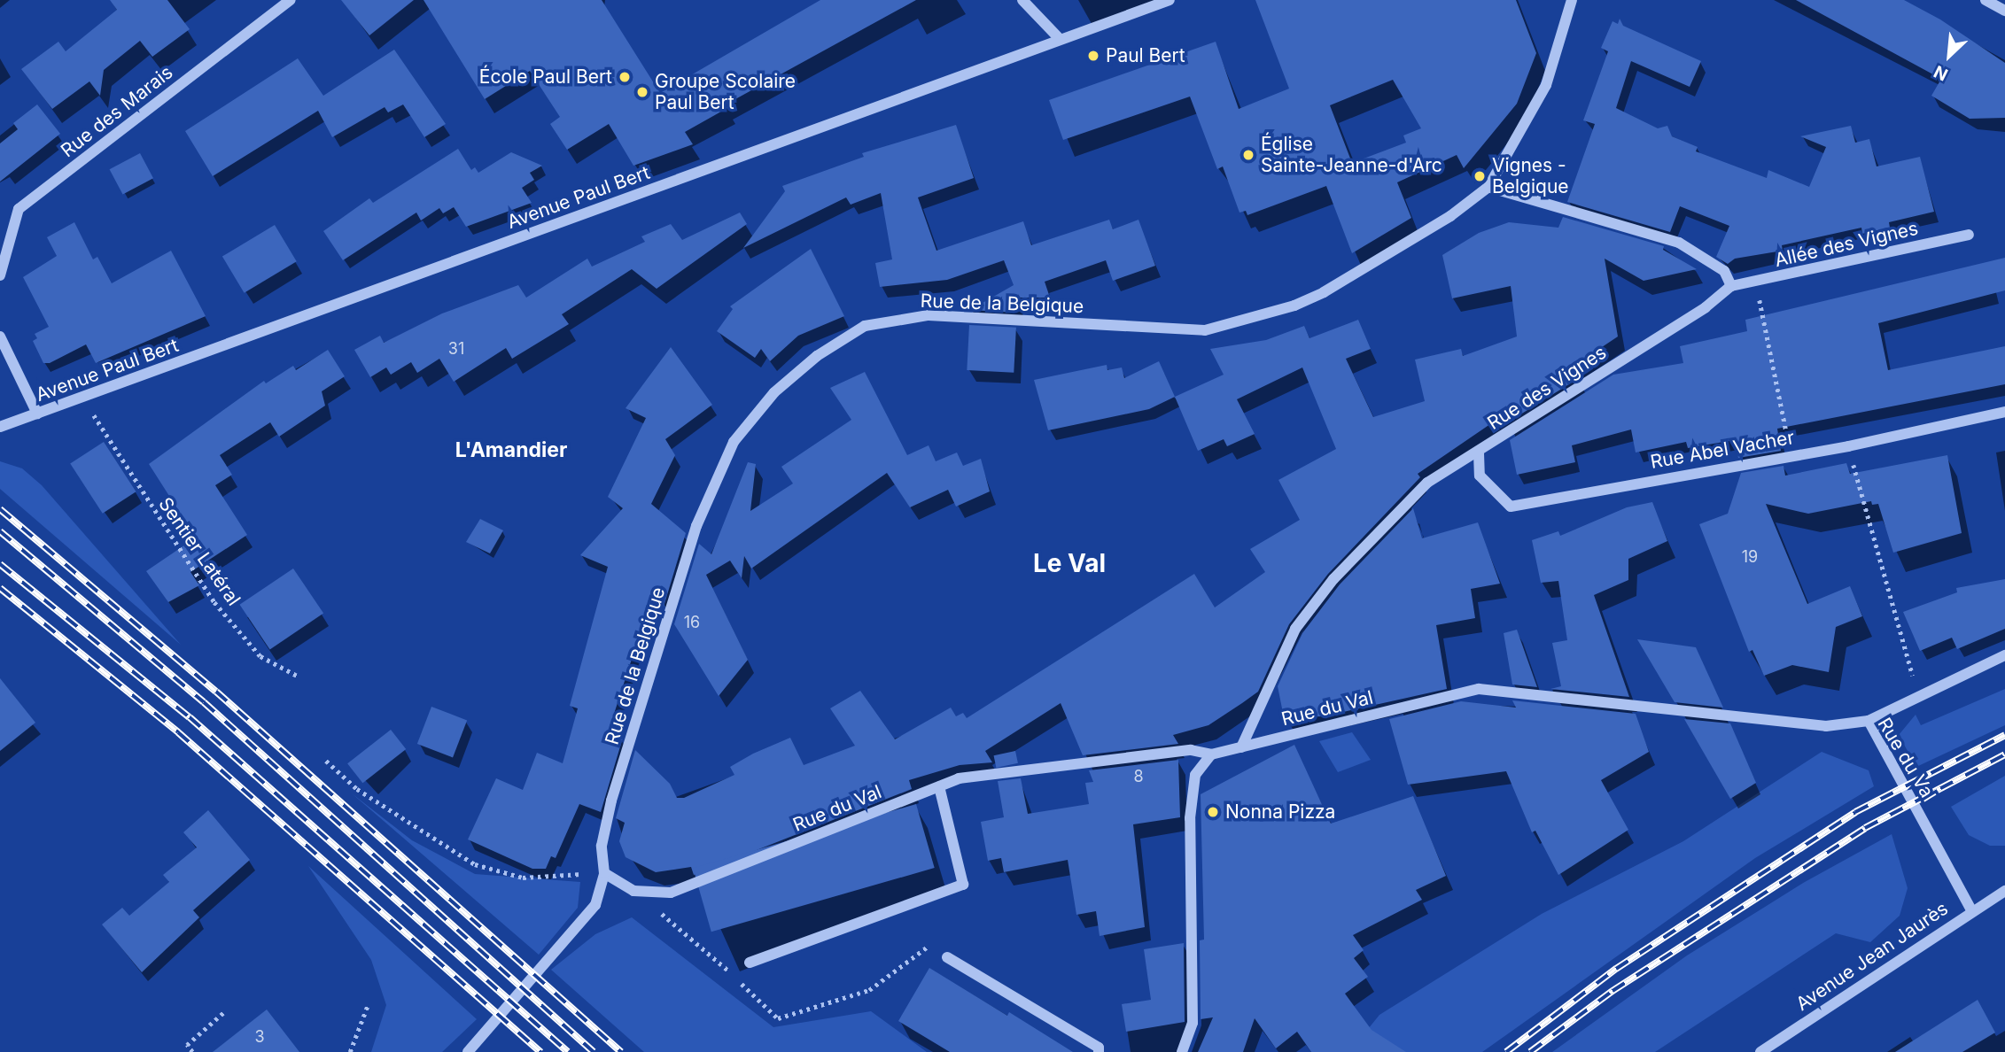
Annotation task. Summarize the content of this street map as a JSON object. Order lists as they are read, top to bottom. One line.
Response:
{"streets":{"street":["Rue des Marais","Avenue Paul Bert","Allée des Vignes","Rue de la Belgique","Rue des Vignes","Rue Abel Vacher","Rue du Val","Avenue Jean Jaurès"],"path":["Sentier Latéral"]},"crossings":[["Allée des Vignes","Rue des Vignes"],["Rue de la Belgique","Rue du Val"],["Rue des Vignes","Rue Abel Vacher"],["Rue des Vignes","Rue du Val"],["Rue du Val","Avenue Jean Jaurès"]],"districts":["L'Amandier","Le Val"],"places":["Paul Bert","École Paul Bert","Groupe Scolaire Paul Bert","Église Sainte-Jeanne-d'Arc","Vignes - Belgique","Nonna Pizza"],"house_numbers":["31","19","16","8","3"],"north":"bottom left"}
